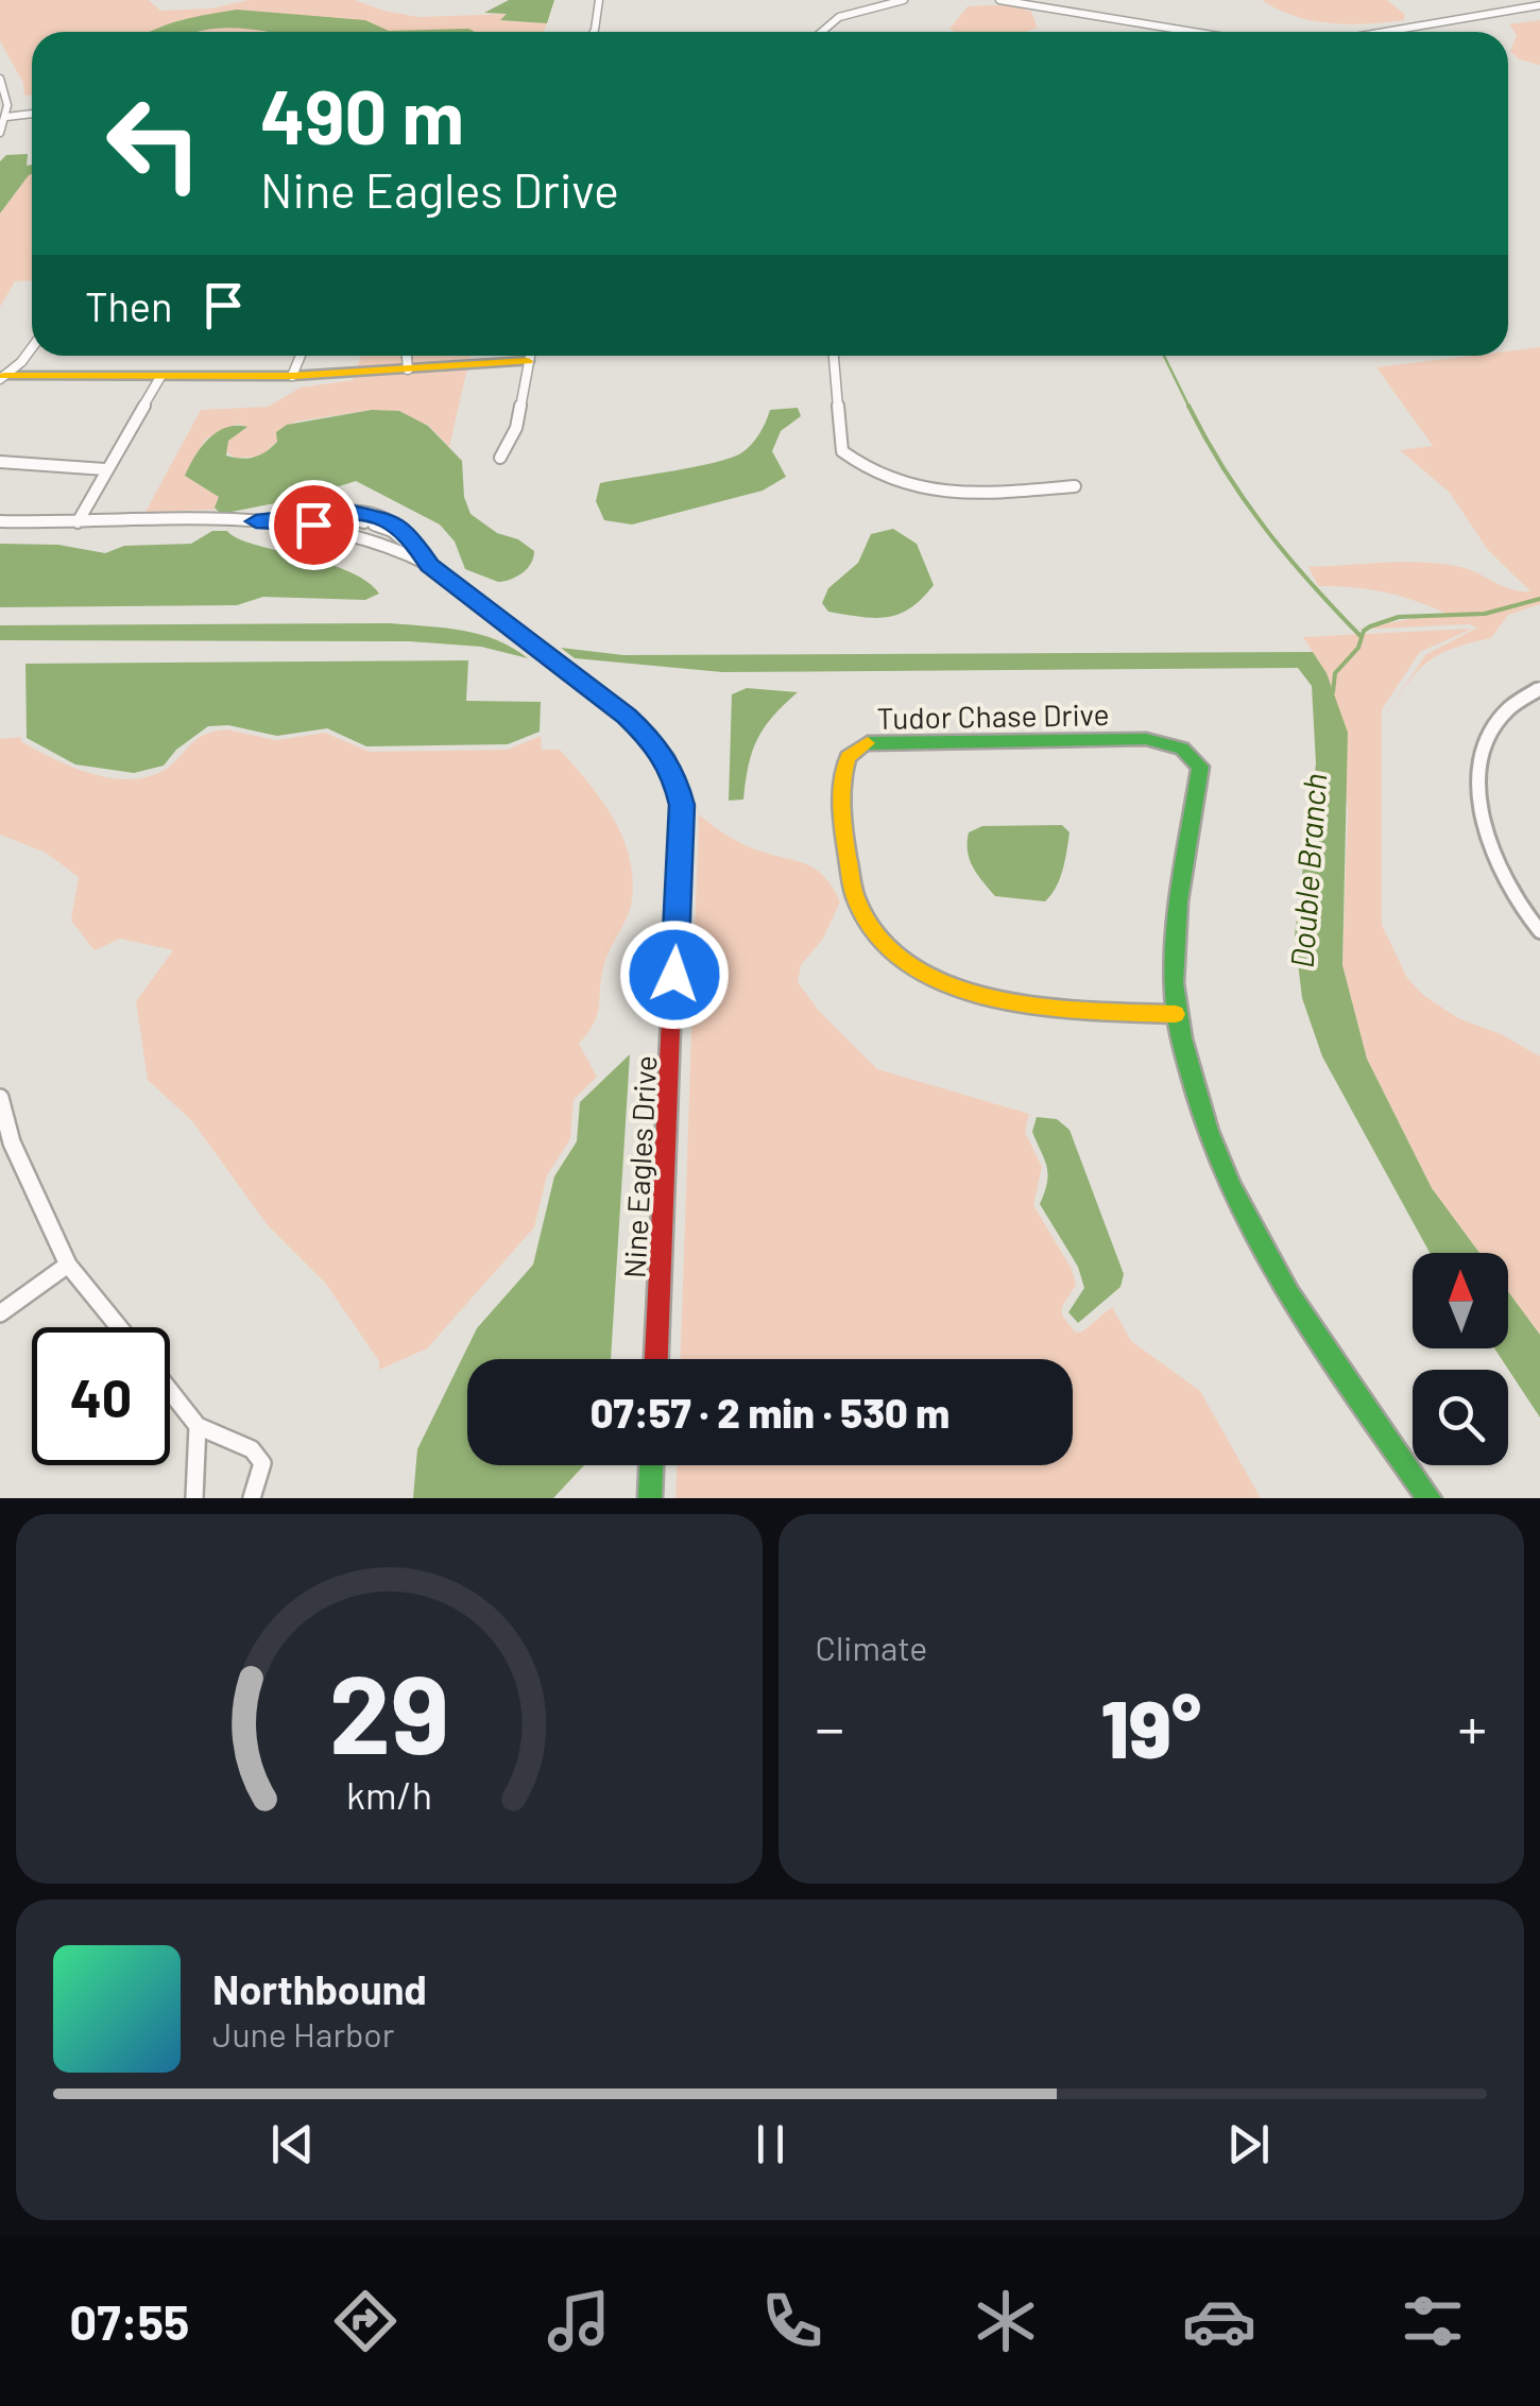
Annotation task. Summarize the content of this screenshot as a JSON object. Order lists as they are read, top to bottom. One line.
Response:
{"streets":{"street":["Tudor Chase Drive","Nine Eagles Drive"]},"water":["Double Branch"],"north":"top","page":{"turn":["490 m","Nine Eagles Drive"],"then":"Then","limit":"40","trip":"07:57 · 2 min · 530 m","tile":"Climate","heat":["−","19°","+"],"song":["Northbound","June Harbor"],"tabs":"07:55","gauge":["29","km/h"]}}
